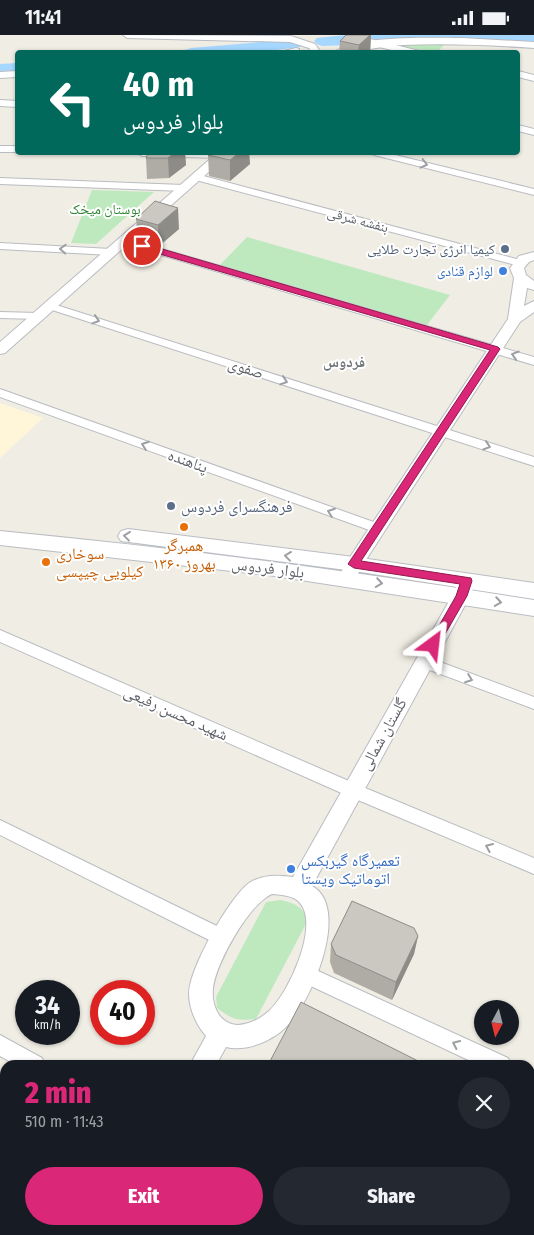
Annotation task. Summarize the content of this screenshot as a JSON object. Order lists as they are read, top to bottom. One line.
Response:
{"streets":{"main road":["بلوار فردوس"],"street":["بنفشه شرقی","صفوی","پناهنده","شهید محسن رفیعی","گلستان شمالی"]},"crossings":[["بلوار فردوس","گلستان شمالی"],["شهید محسن رفیعی","گلستان شمالی"]],"one_way":["پناهنده"],"districts":["فردوس"],"parks":["بوستان میخک"],"places":["کیمیا انرژی تجارت طلایی","لوازم قنادی","فرهنگسرای فردوس","همبرگر بهروز ۱۳۶۰","سوخاری كيلويی چيپسی","تعمیرگاه گیربکس اتوماتیک ویستا"],"north":"bottom","page":{"status":"11:41","turn":["40 m","بلوار فردوس"],"speed":"34 km/h","limit":"40","heading":["2 min","510 m · 11:43"],"buttons":["Exit","Share"]}}
